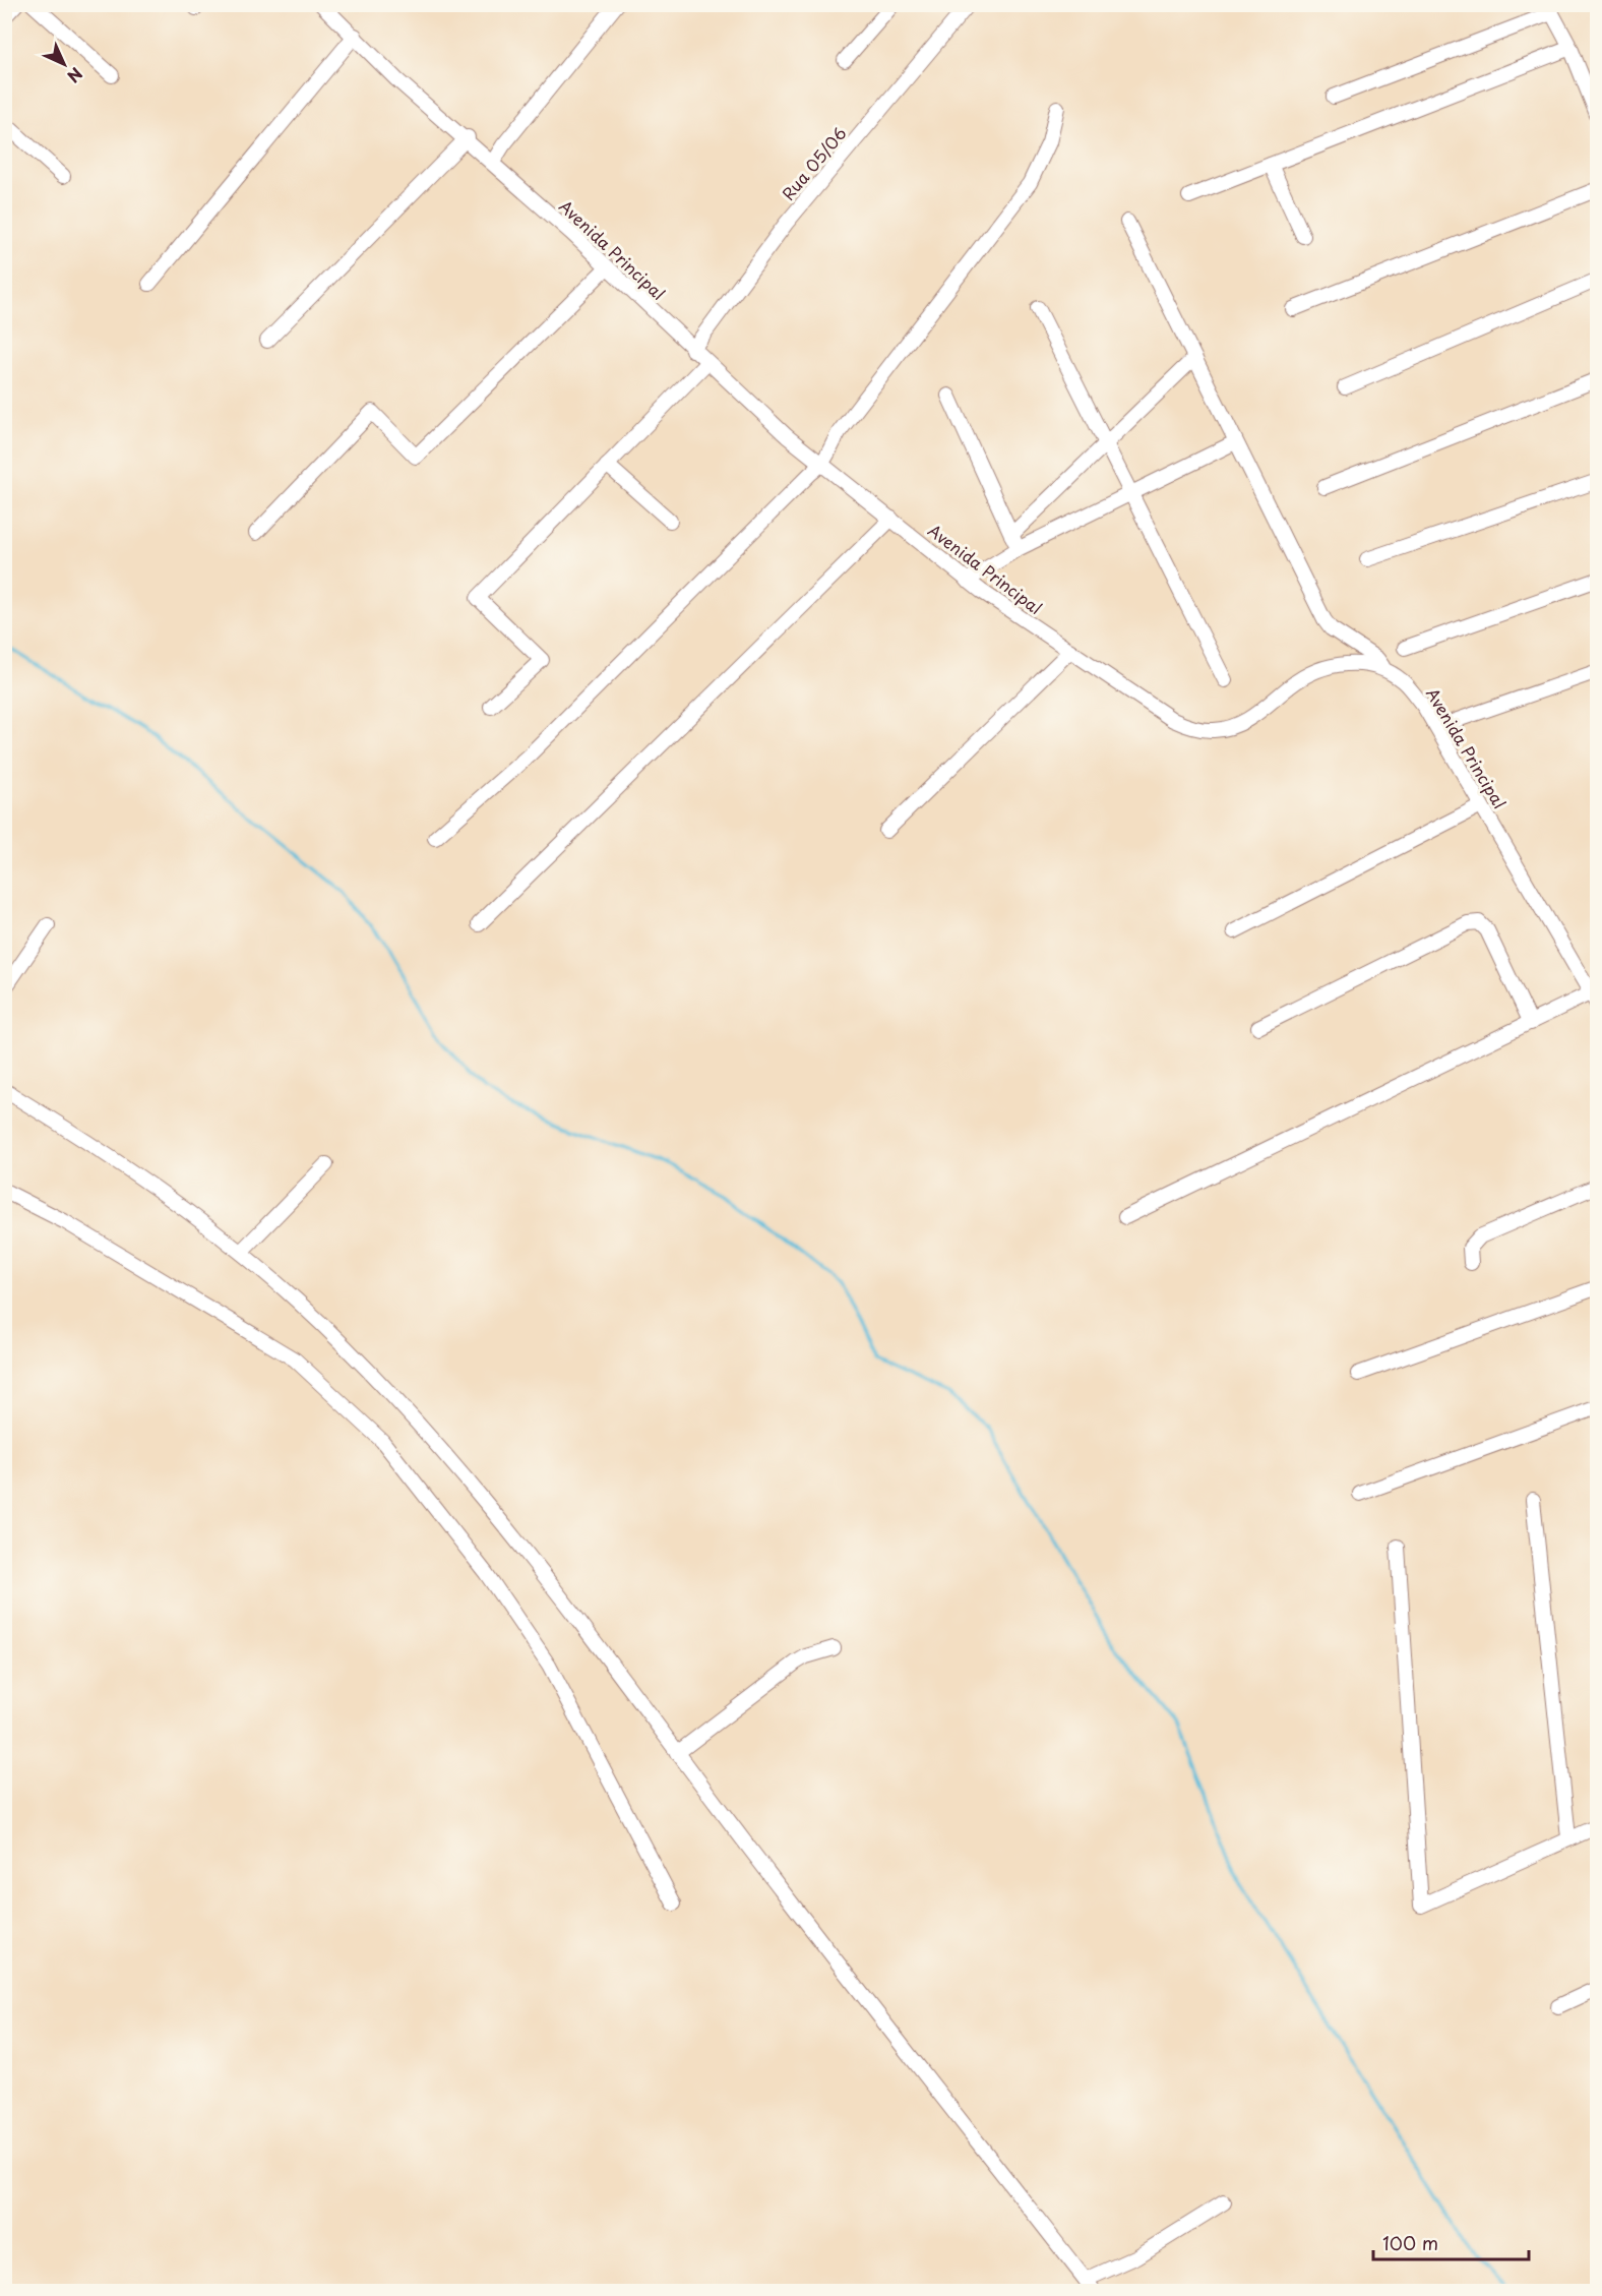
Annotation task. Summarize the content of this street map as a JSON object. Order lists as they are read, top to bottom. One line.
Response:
{"streets":{"street":["Rua 05/06","Avenida Principal"]},"crossings":[["Rua 05/06","Avenida Principal"]],"scale_bar":"100 m","north":"bottom right"}
